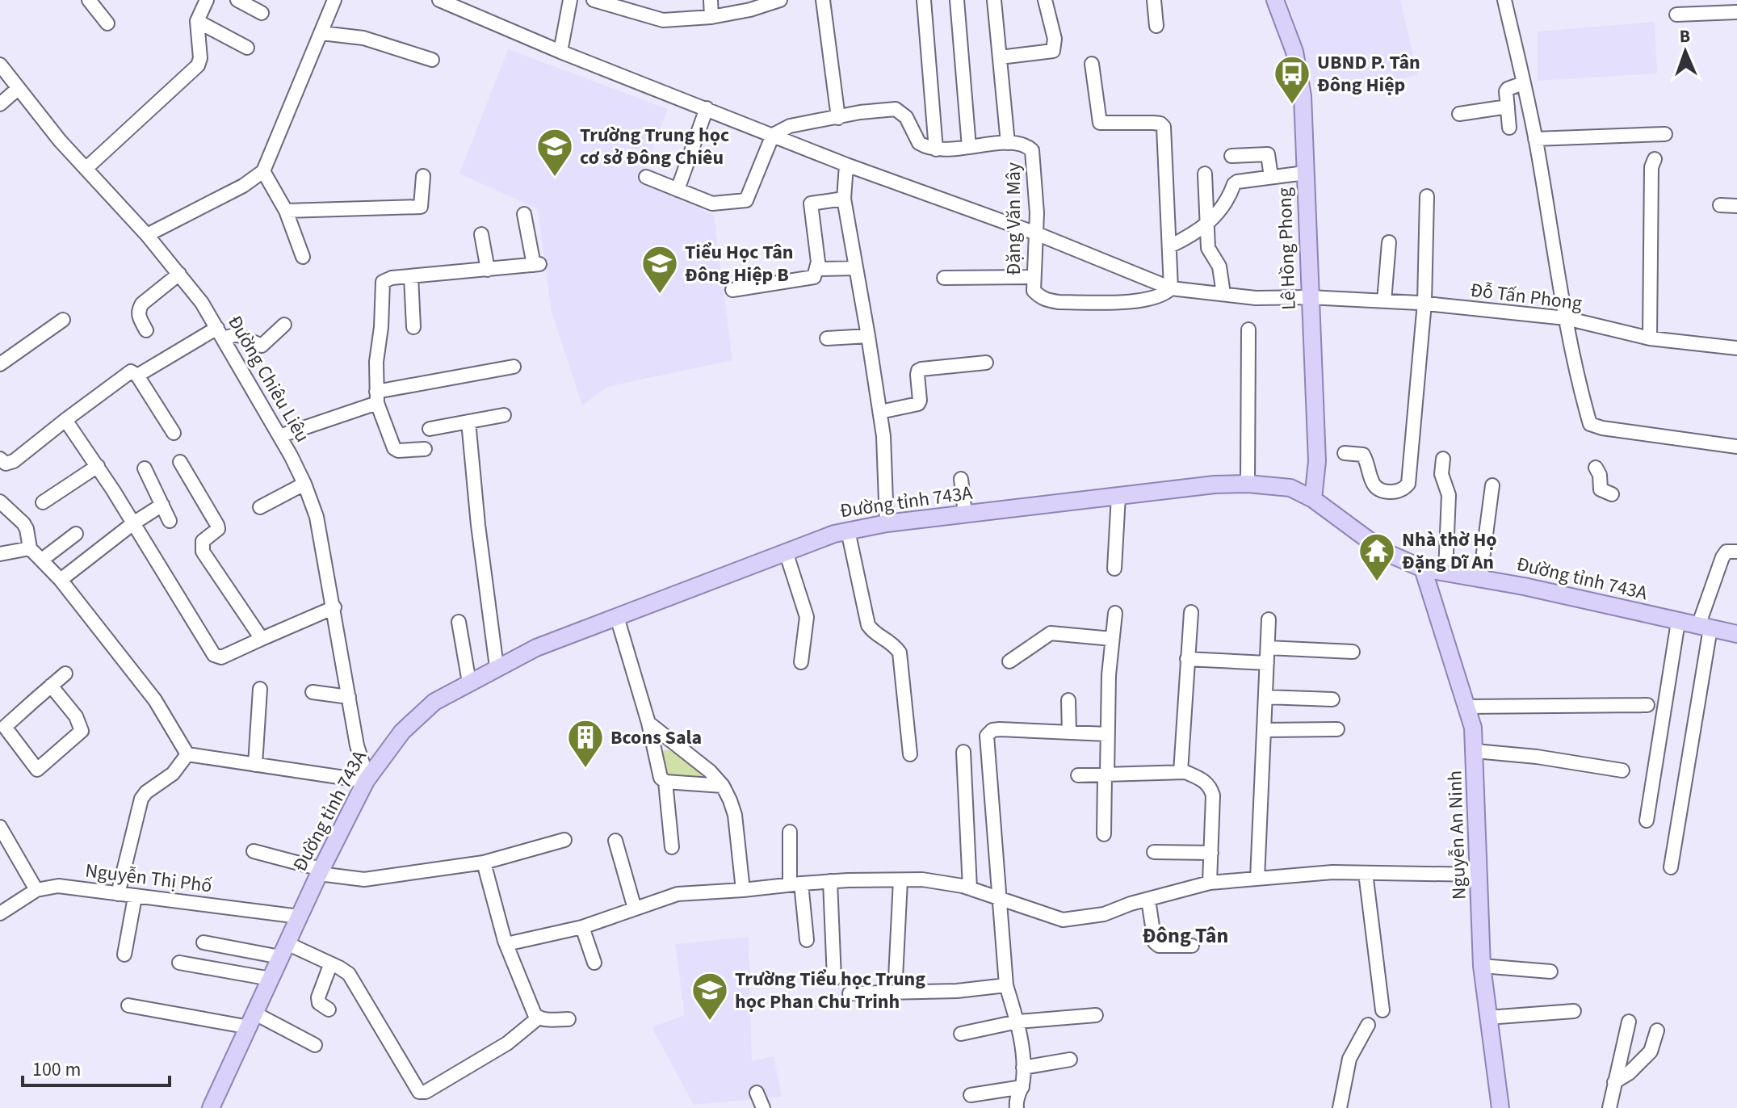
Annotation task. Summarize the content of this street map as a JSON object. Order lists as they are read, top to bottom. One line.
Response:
{"streets":{"main road":["Lê Hồng Phong","Đường tỉnh 743A","Nguyễn An Ninh"],"street":["Đặng Văn Mây","Đỗ Tấn Phong","Đường Chiêu Liêu","Nguyễn Thị Phố"]},"crossings":[["Lê Hồng Phong","Đỗ Tấn Phong"],["Lê Hồng Phong","Đường tỉnh 743A"],["Đường Chiêu Liêu","Đường tỉnh 743A"],["Đường tỉnh 743A","Nguyễn An Ninh"],["Đường tỉnh 743A","Nguyễn Thị Phố"]],"districts":["Đông Tân"],"places":{"bus stop":["UBND P. Tân Đông Hiệp"],"school or university":["Trường Trung học cơ sở Đông Chiêu","Tiểu Học Tân Đông Hiệp B","Trường Tiểu học Trung học Phan Chu Trinh"],"temple":["Nhà thờ Họ Đặng Dĩ An"],"building":["Bcons Sala"]},"scale_bar":"100 m","north":"top"}
